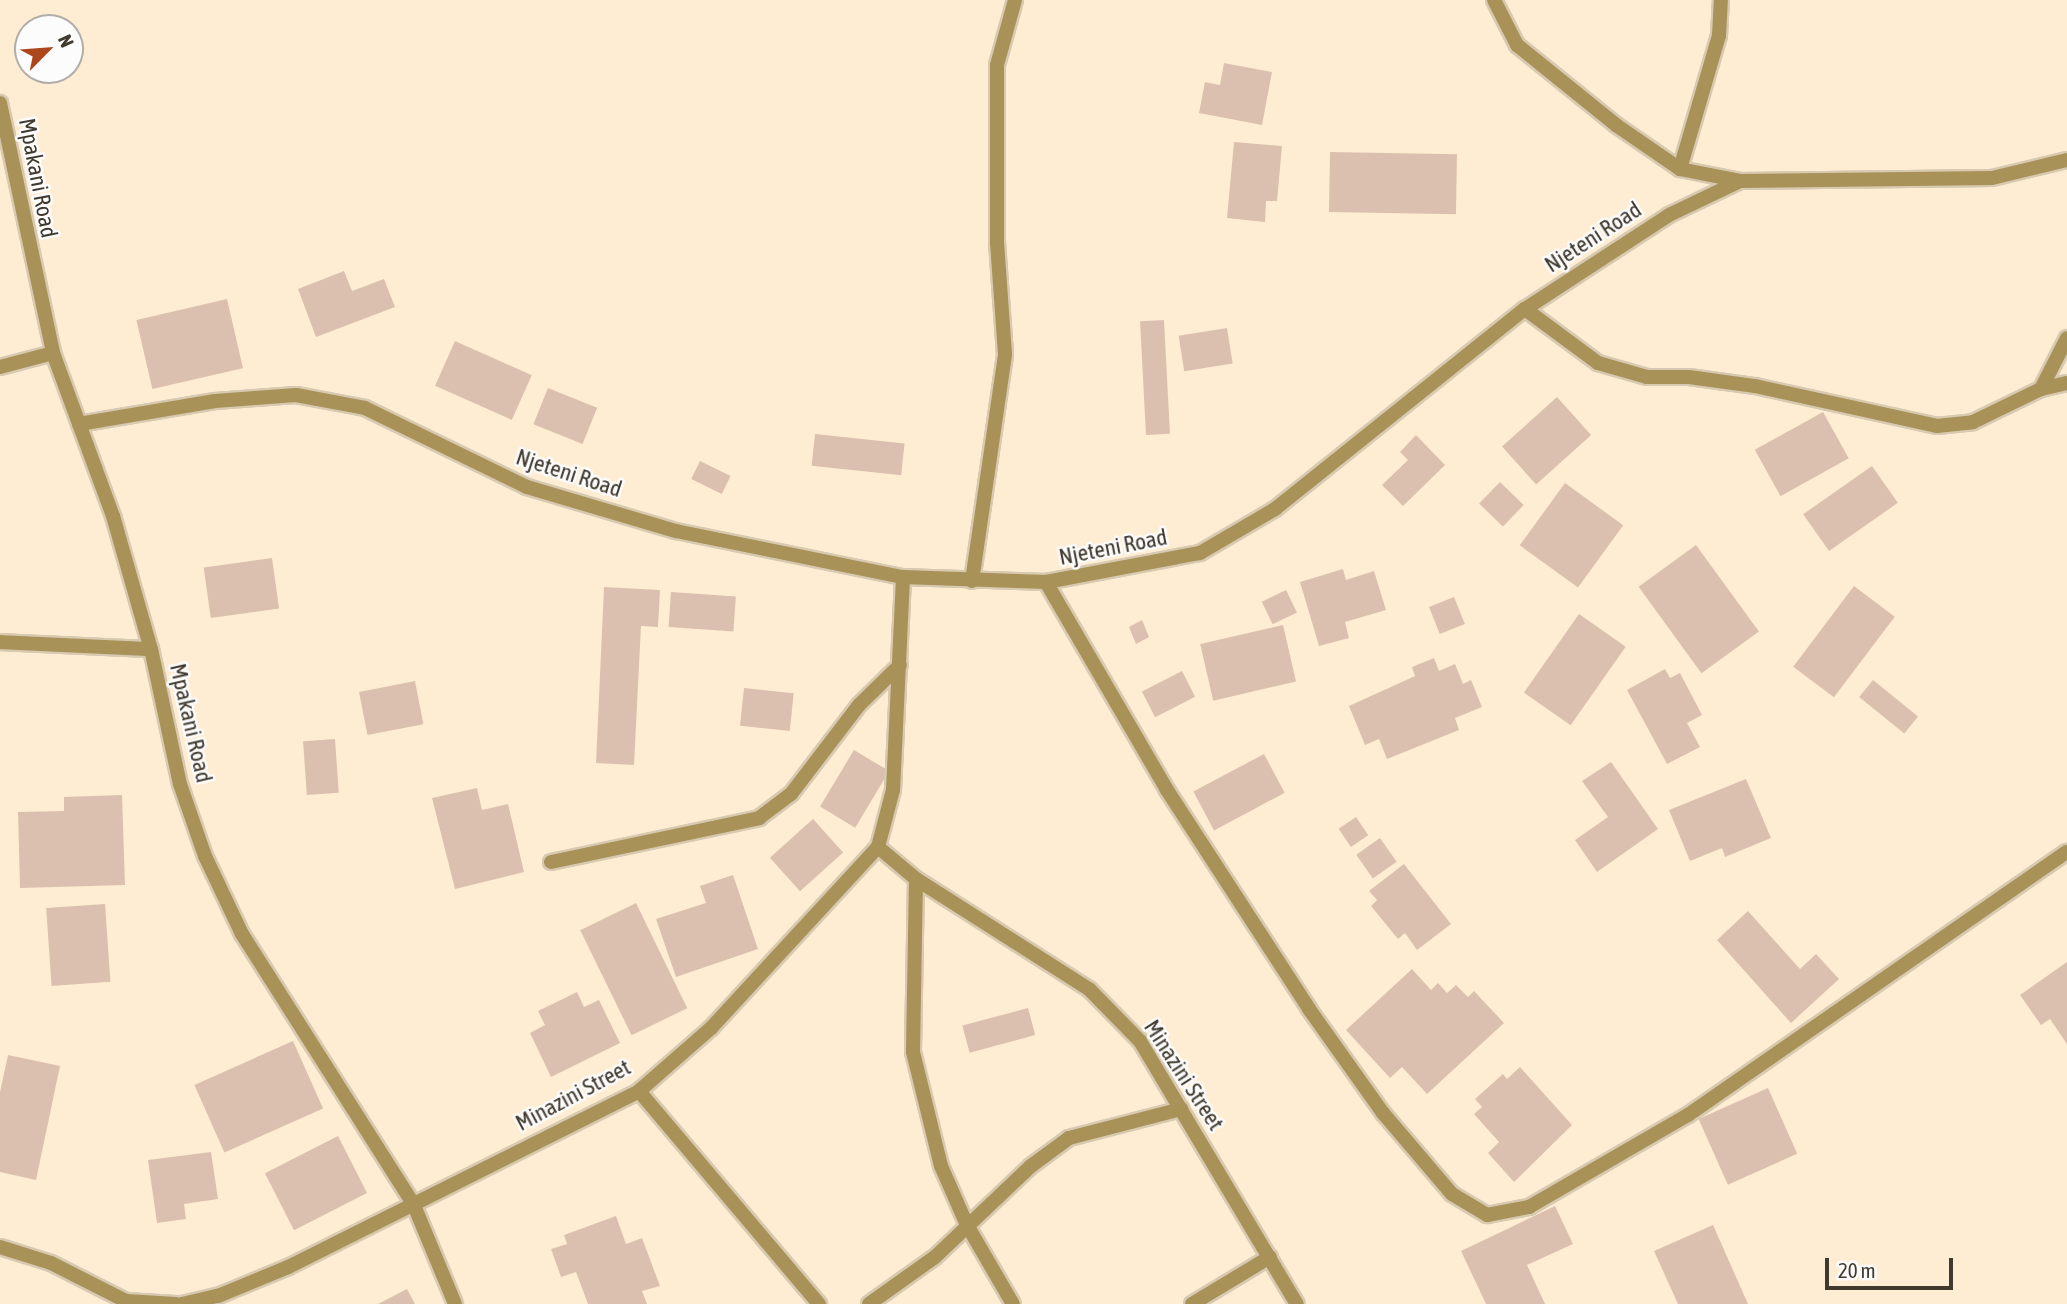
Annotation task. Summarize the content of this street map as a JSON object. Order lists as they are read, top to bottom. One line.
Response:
{"streets":{"street":["Mpakani Road","Njeteni Road","Minazini Street"]},"crossings":[["Mpakani Road","Njeteni Road"],["Mpakani Road","Minazini Street"],["Njeteni Road","Minazini Street"]],"scale_bar":"20 m","north":"top right"}
